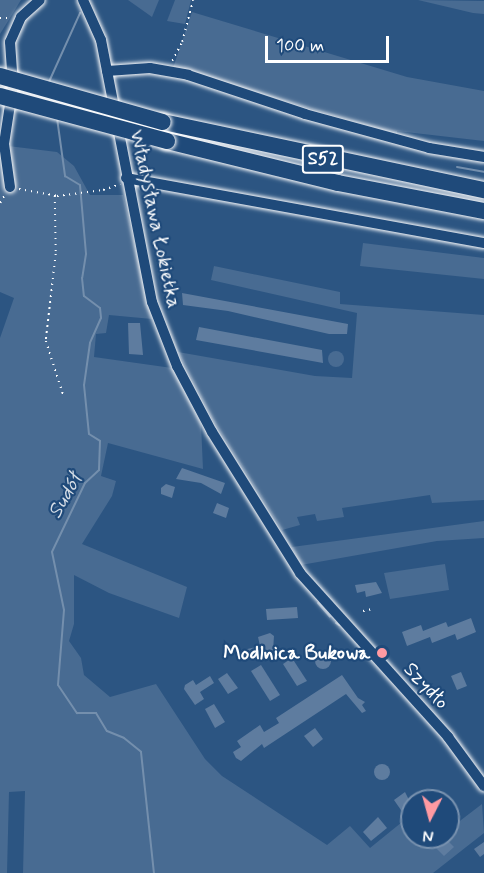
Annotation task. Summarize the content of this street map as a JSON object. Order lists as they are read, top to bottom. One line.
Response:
{"streets":{"highway":["S52"],"street":["Władysława Łokietka","Szydło"]},"crossings":[["Władysława Łokietka","Szydło"]],"water":["Sudół"],"places":["Modlnica Bukowa"],"scale_bar":"100 m","north":"bottom"}
